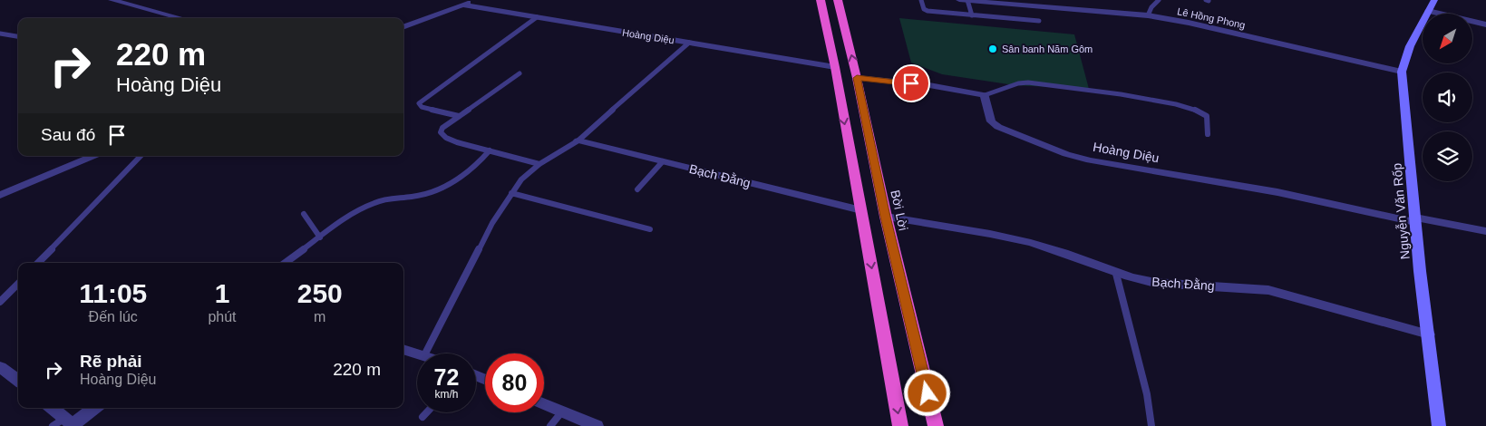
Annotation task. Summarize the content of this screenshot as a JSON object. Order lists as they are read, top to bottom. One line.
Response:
{"streets":{"highway":["Bời Lời"],"main road":["Nguyễn Văn Rốp"],"street":["Lê Hồng Phong","Hoàng Diệu","Bạch Đằng"]},"crossings":[["Lê Hồng Phong","Nguyễn Văn Rốp"],["Hoàng Diệu","Nguyễn Văn Rốp"],["Bạch Đằng","Bời Lời"],["Bạch Đằng","Nguyễn Văn Rốp"]],"places":["Sân banh Năm Gôm"],"north":"bottom left","page":{"turn":["220 m","Hoàng Diệu"],"then":"Sau đó","eta":["11:05","Đến lúc","1","phút","250","m"],"list":[{"name":"Rẽ phải","note":"Hoàng Diệu","value":"220 m"}],"speed":"72 km/h","limit":"80"}}
